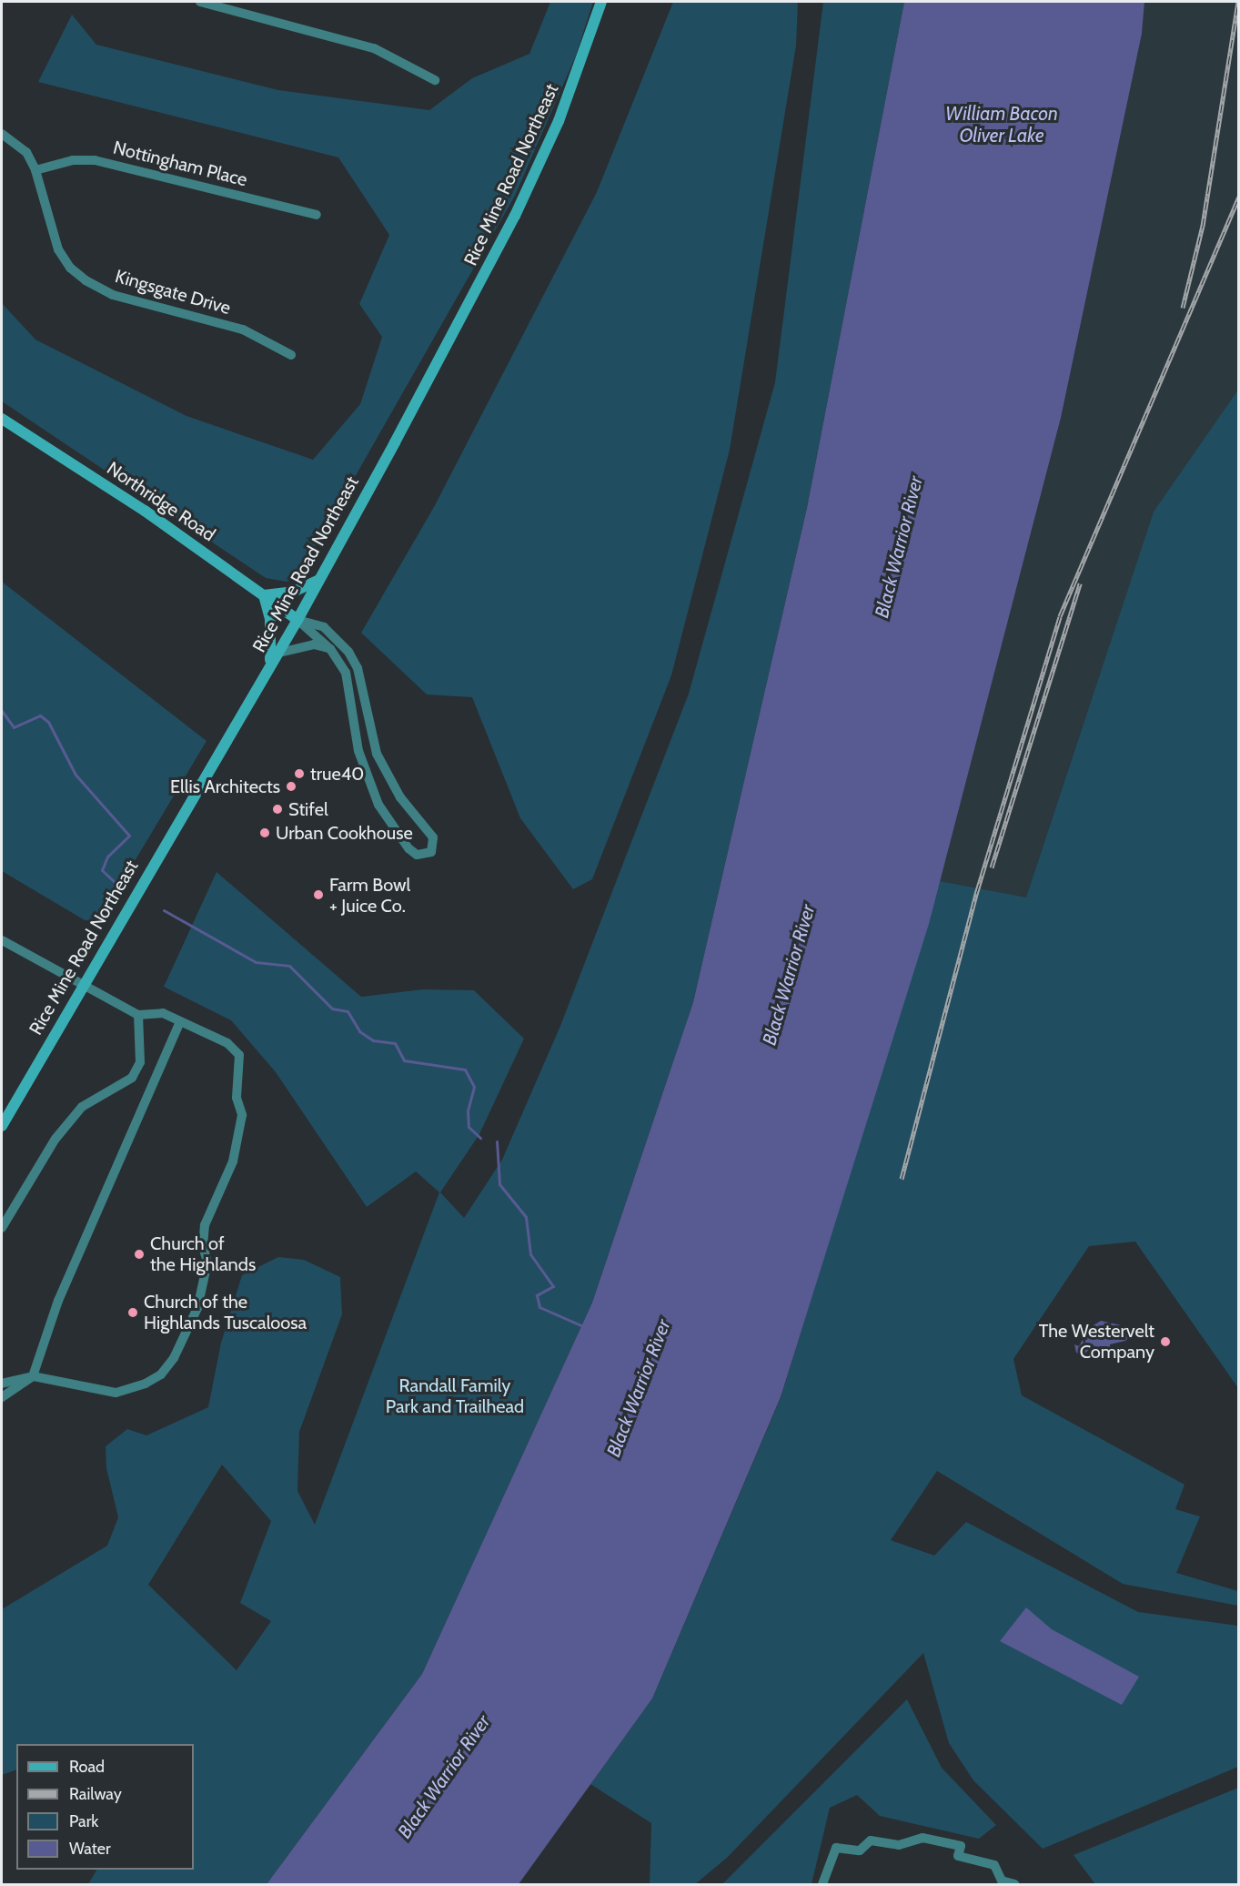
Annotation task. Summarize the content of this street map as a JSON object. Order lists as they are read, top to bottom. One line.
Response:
{"streets":{"main road":["Rice Mine Road Northeast","Northridge Road"],"street":["Nottingham Place","Kingsgate Drive"]},"crossings":[["Nottingham Place","Kingsgate Drive"],["Rice Mine Road Northeast","Northridge Road"]],"water":["William Bacon Oliver Lake","Black Warrior River"],"parks":["Randall Family Park and Trailhead"],"places":["true40","Ellis Architects","Stifel","Urban Cookhouse","Farm Bowl + Juice Co.","Church of the Highlands","Church of the Highlands Tuscaloosa","The Westervelt Company"],"legend":["Road","Railway","Park","Water"]}
